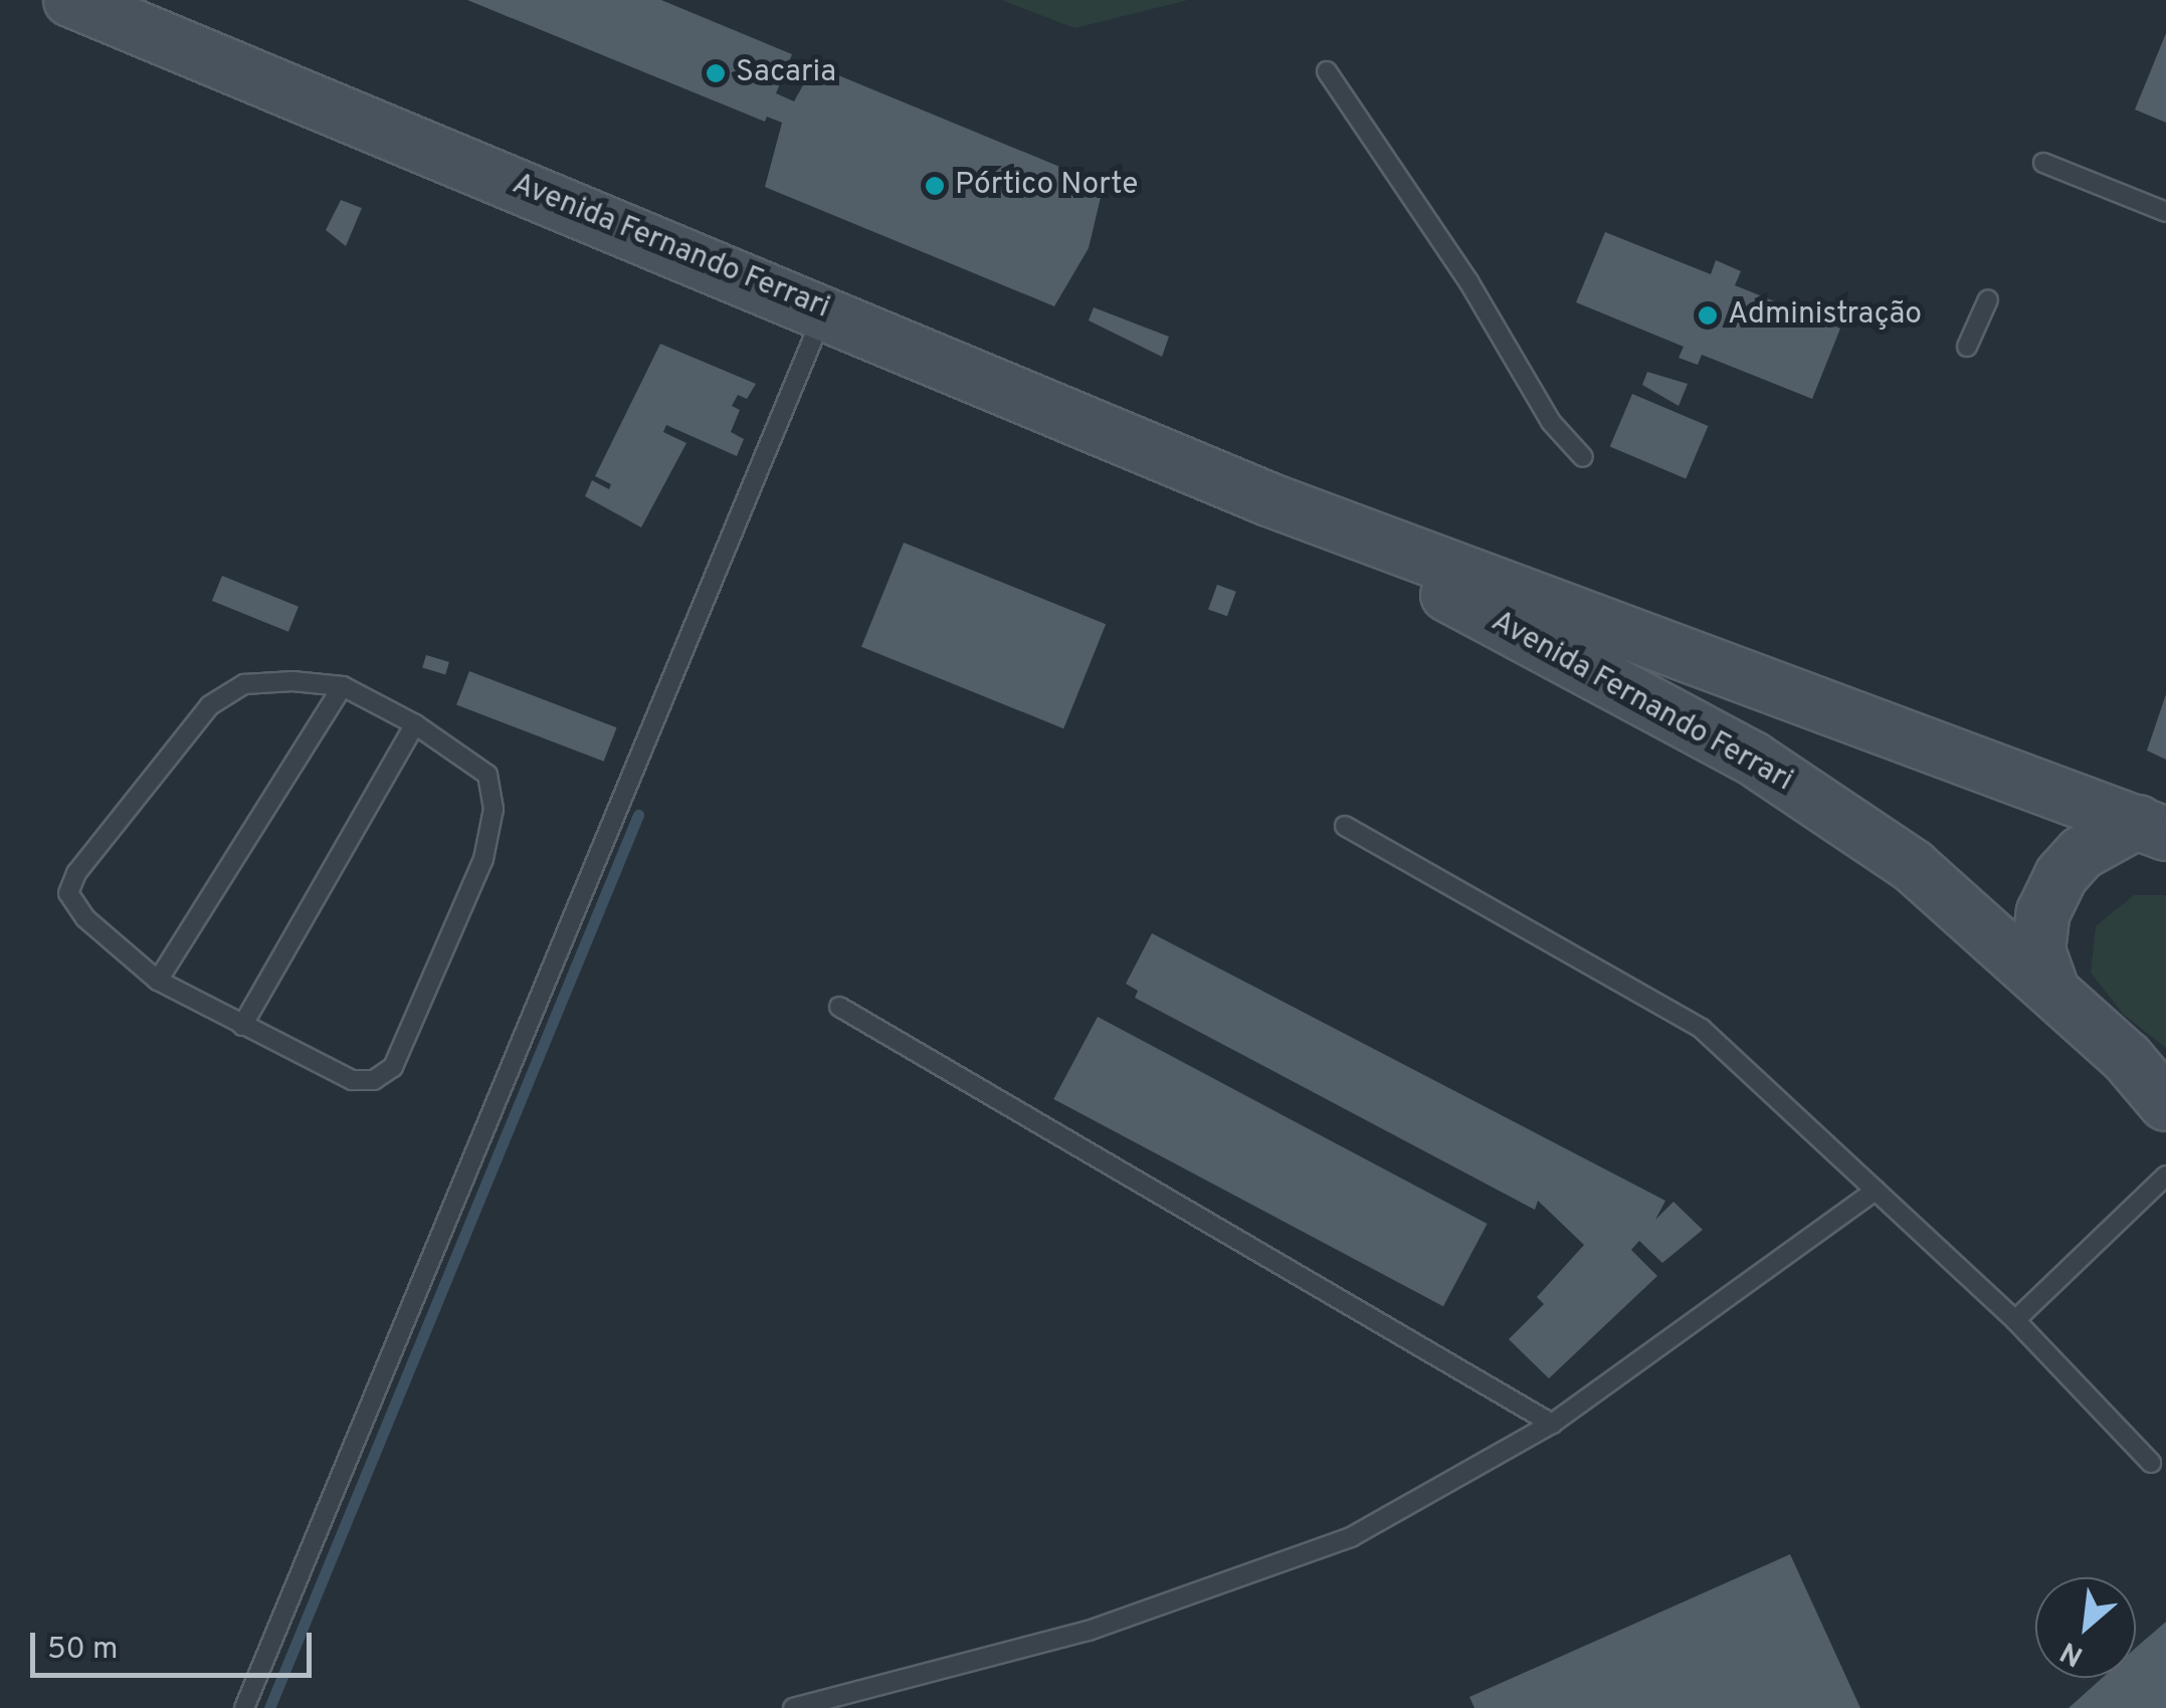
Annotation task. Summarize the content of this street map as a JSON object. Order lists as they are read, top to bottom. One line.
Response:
{"streets":{"street":["Avenida Fernando Ferrari"]},"places":["Sacaria","Pórtico Norte","Administração"],"scale_bar":"50 m","north":"bottom left"}
